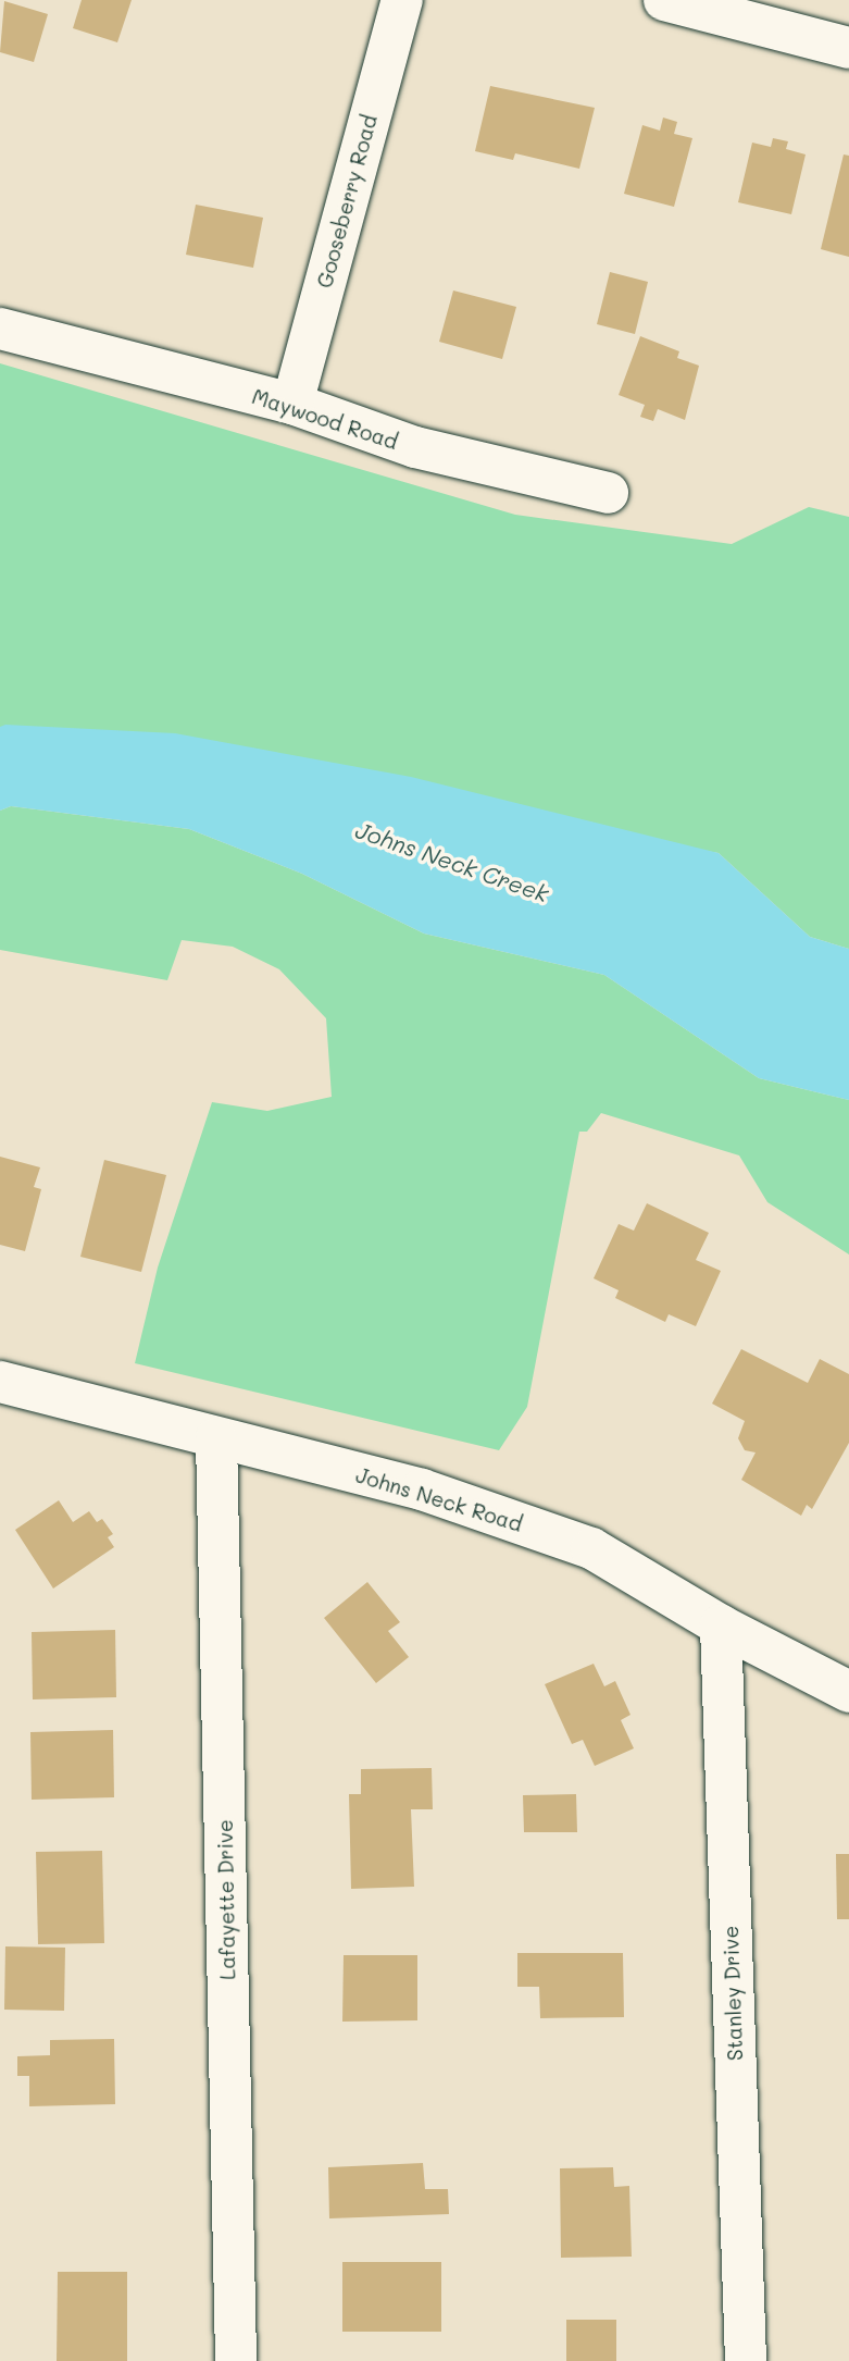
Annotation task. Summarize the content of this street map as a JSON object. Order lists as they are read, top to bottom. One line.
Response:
{"streets":{"street":["Gooseberry Road","Maywood Road","Johns Neck Road","Lafayette Drive","Stanley Drive"]},"crossings":[["Gooseberry Road","Maywood Road"],["Johns Neck Road","Lafayette Drive"],["Johns Neck Road","Stanley Drive"]],"water":["Johns Neck Creek"]}
